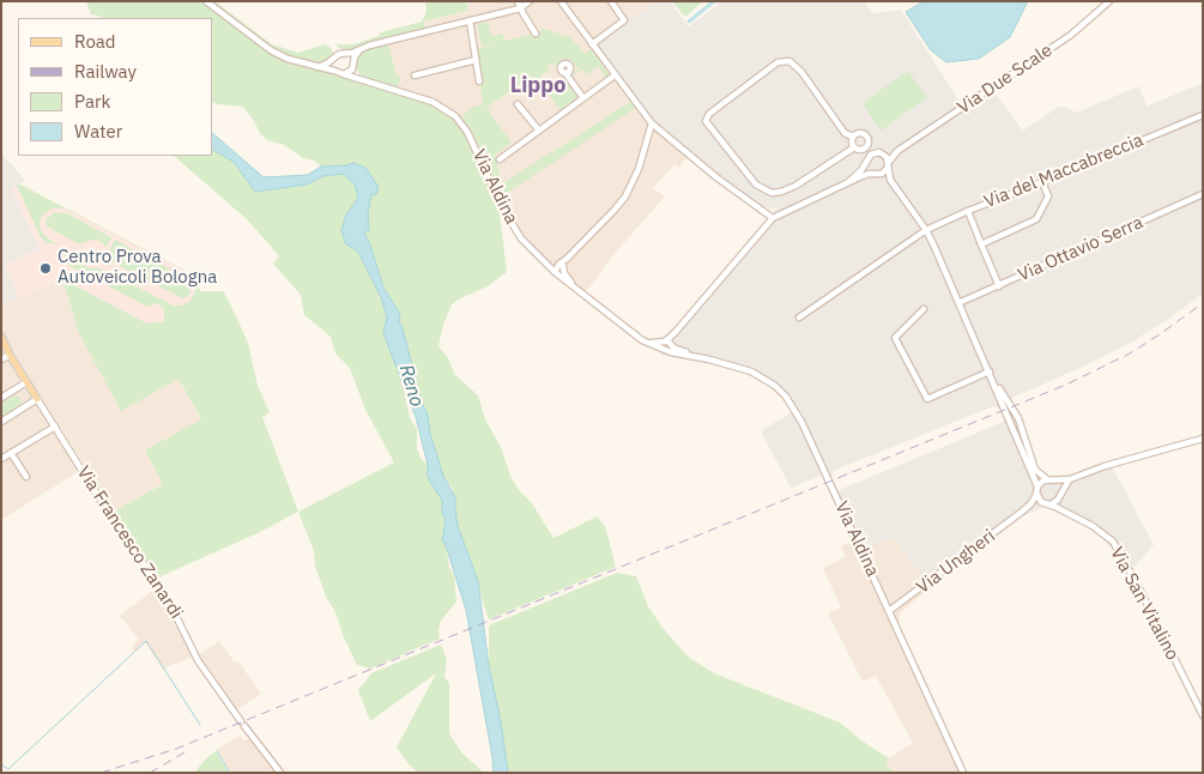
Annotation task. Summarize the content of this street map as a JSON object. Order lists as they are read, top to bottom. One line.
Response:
{"streets":{"main road":["Via Francesco Zanardi"],"street":["Via Due Scale","Via del Maccabreccia","Via Aldina","Via Ottavio Serra","Via Ungheri","Via San Vitalino"]},"crossings":[["Via Aldina","Via Ungheri"],["Via Ungheri","Via San Vitalino"]],"districts":["Lippo"],"water":["Reno"],"places":["Centro Prova Autoveicoli Bologna"],"legend":["Road","Railway","Park","Water"]}
